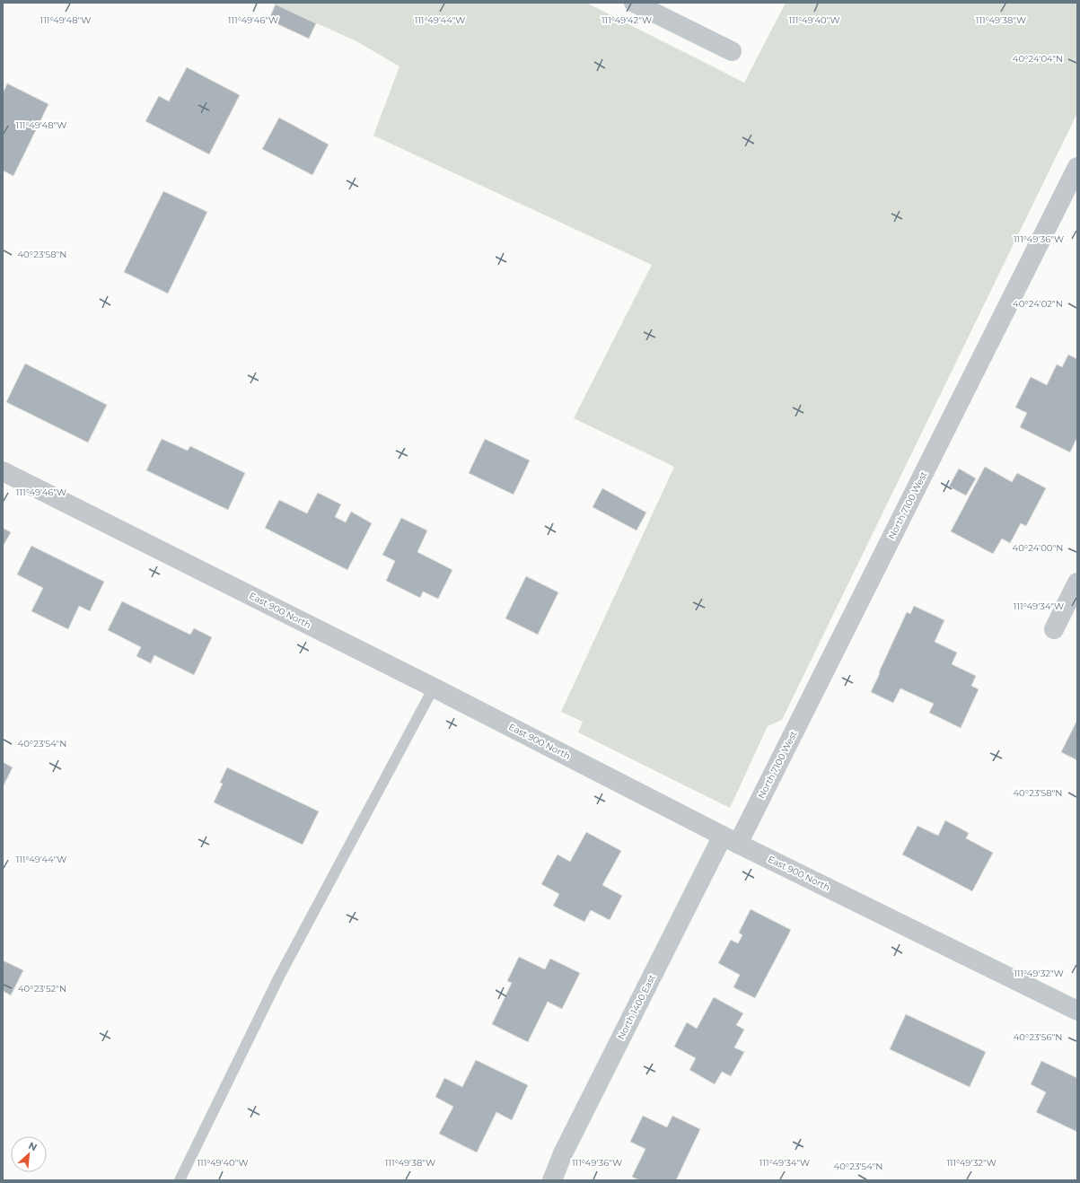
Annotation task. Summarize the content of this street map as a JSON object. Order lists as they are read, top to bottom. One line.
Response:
{"streets":{"street":["North 7100 West","East 900 North","North 1400 East"]},"crossings":[["North 7100 West","East 900 North"],["North 7100 West","North 1400 East"],["East 900 North","North 1400 East"]],"north":"top right","coordinates":["111°49'48\"W","111°49'46\"W","111°49'44\"W","111°49'42\"W","111°49'40\"W","111°49'38\"W","40°24'04\"N","111°49'36\"W","40°23'58\"N","40°24'02\"N","40°24'00\"N","111°49'34\"W","40°23'54\"N","111°49'32\"W","40°23'52\"N","40°23'56\"N"]}
